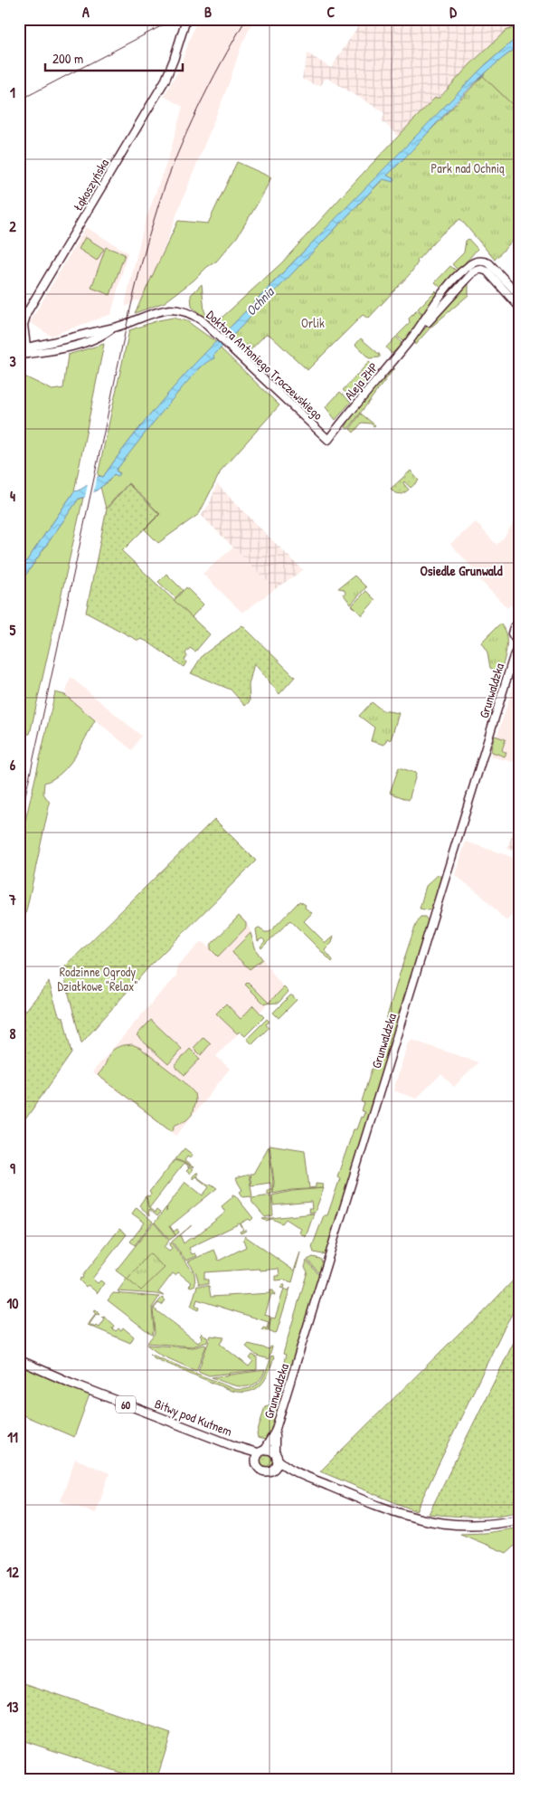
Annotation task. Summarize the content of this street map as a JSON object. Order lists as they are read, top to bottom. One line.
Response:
{"streets":{"main road":["60","Bitwy pod Kutnem"],"street":["Łąkoszyńska","Doktora Antoniego Troczewskiego","Aleja ZHP","Grunwaldzka"]},"crossings":[["Łąkoszyńska","Doktora Antoniego Troczewskiego"],["Doktora Antoniego Troczewskiego","Aleja ZHP"],["Grunwaldzka","60"],["Grunwaldzka","Bitwy pod Kutnem"],["60","Bitwy pod Kutnem"]],"districts":["Osiedle Grunwald"],"water":["Ochnia"],"parks":["Park nad Ochnią","Orlik","Rodzinne Ogrody Działkowe \"Relax\""],"scale_bar":"200 m","grid":{"columns":["A","B","C","D"],"rows":["1","2","3","4","5","6","7","8","9","10","11","12","13"]}}
